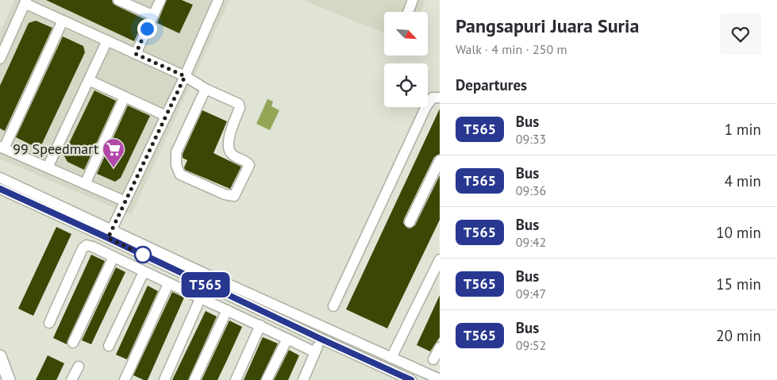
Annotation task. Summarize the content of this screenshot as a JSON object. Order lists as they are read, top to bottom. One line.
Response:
{"places":{"supermarket":["99 Speedmart"]},"lines":["bus line T565"],"north":"bottom right","page":{"on_map":"T565","heading":[["Pangsapuri Juara Suria","Walk · 4 min · 250 m"],"Departures"],"list":[{"mark":"T565","name":"Bus","note":"09:33","value":"1 min"},{"mark":"T565","name":"Bus","note":"09:36","value":"4 min"},{"mark":"T565","name":"Bus","note":"09:42","value":"10 min"},{"mark":"T565","name":"Bus","note":"09:47","value":"15 min"},{"mark":"T565","name":"Bus","note":"09:52","value":"20 min"}]}}
